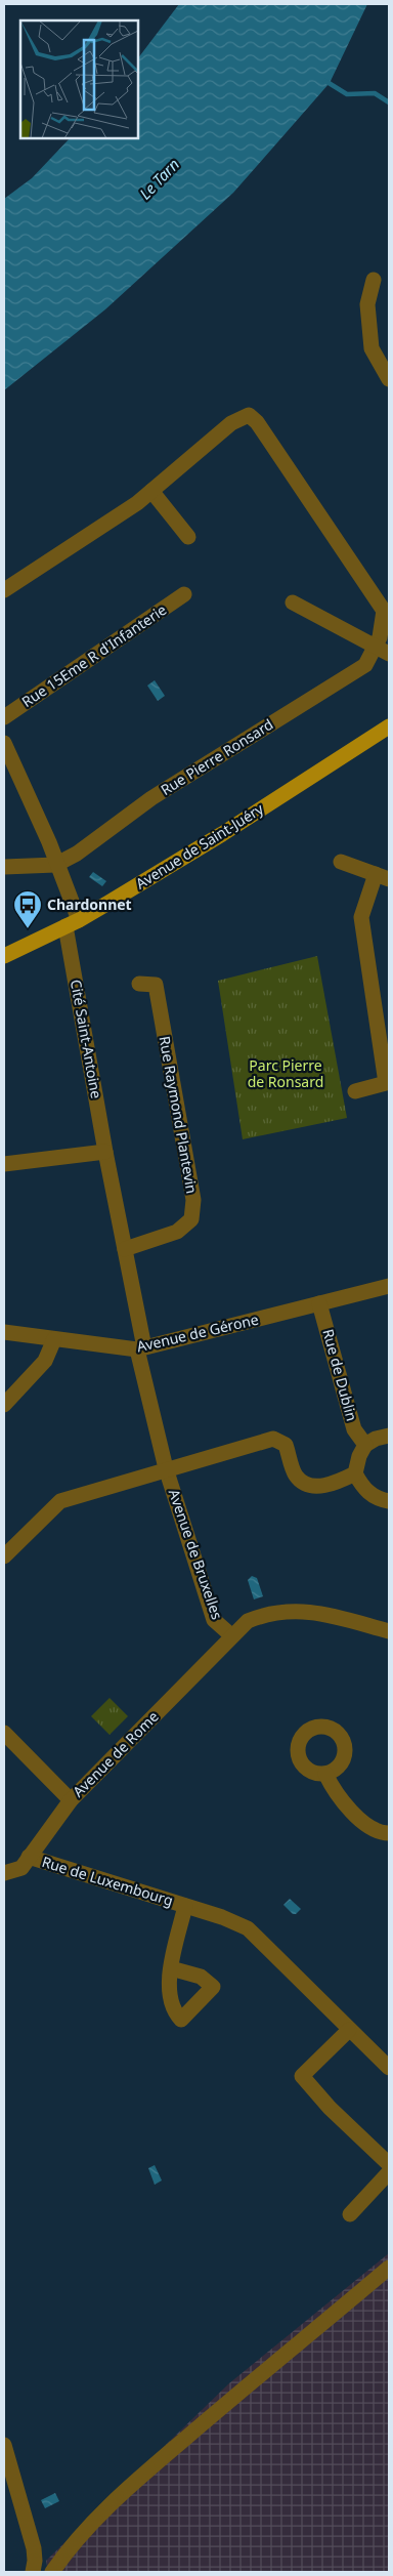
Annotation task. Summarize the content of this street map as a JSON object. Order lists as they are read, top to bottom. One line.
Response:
{"streets":{"main road":["Avenue de Saint-Juéry"],"street":["Rue 15Eme R d'Infanterie","Rue Pierre Ronsard","Cité Saint-Antoine","Rue Raymond Plantevin","Avenue de Gérone","Rue de Dublin","Avenue de Bruxelles","Avenue de Rome","Rue de Luxembourg"]},"crossings":[["Rue Pierre Ronsard","Cité Saint-Antoine"],["Avenue de Saint-Juéry","Cité Saint-Antoine"],["Cité Saint-Antoine","Rue Raymond Plantevin"],["Cité Saint-Antoine","Avenue de Gérone"],["Cité Saint-Antoine","Avenue de Bruxelles"],["Avenue de Gérone","Rue de Dublin"],["Avenue de Gérone","Avenue de Bruxelles"],["Avenue de Bruxelles","Avenue de Rome"],["Avenue de Rome","Rue de Luxembourg"]],"water":["Le Tarn"],"parks":["Parc Pierre de Ronsard"],"places":{"bus stop":["Chardonnet"]}}
